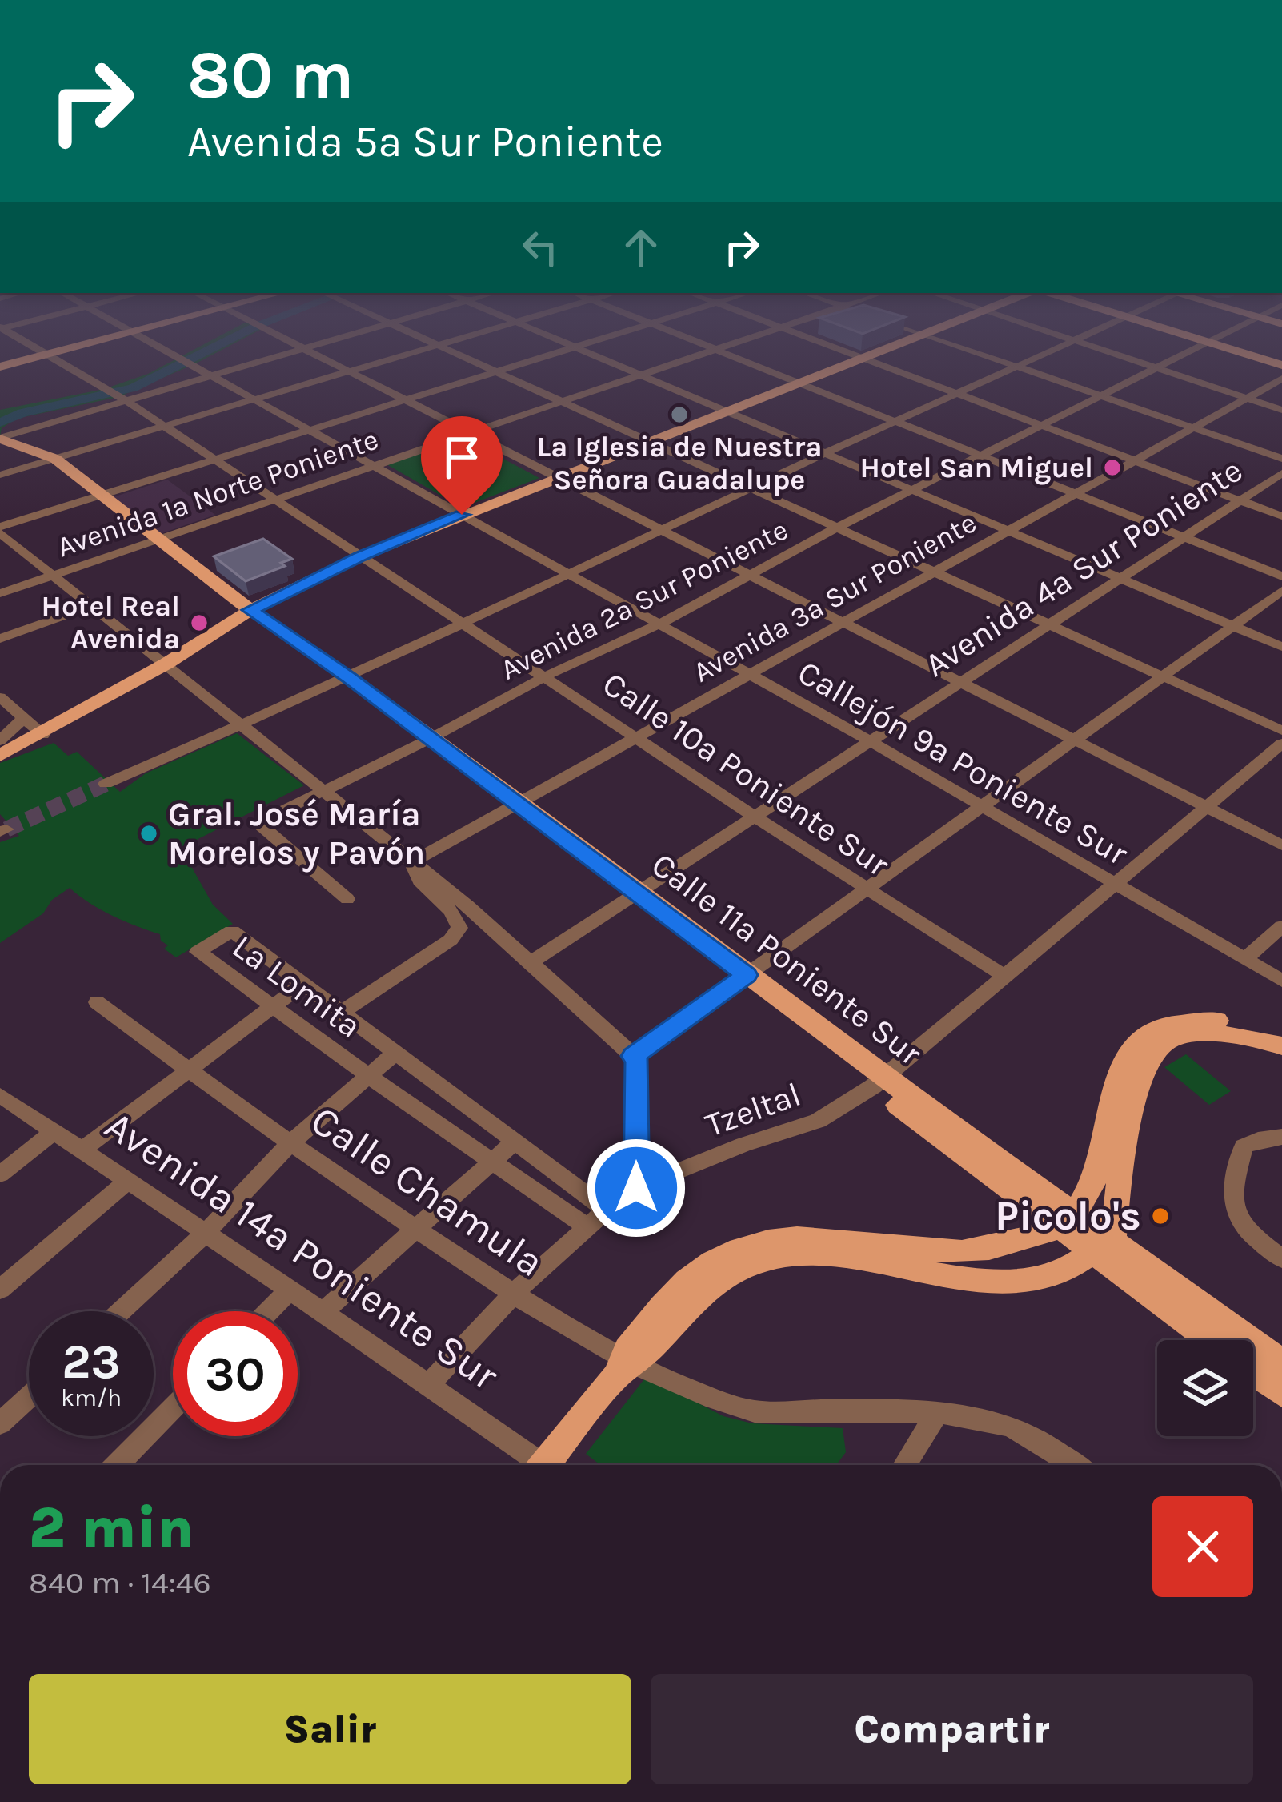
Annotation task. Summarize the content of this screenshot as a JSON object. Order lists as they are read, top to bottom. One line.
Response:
{"streets":{"main road":["Calle 11a Poniente Sur"],"street":["Avenida 1a Norte Poniente","Avenida 4a Sur Poniente","Avenida 3a Sur Poniente","Avenida 2a Sur Poniente","Callejón 9a Poniente Sur","Calle 10a Poniente Sur","La Lomita","Tzeltal","Calle Chamula","Avenida 14a Poniente Sur"]},"crossings":[["Avenida 1a Norte Poniente","Callejón 9a Poniente Sur"],["Avenida 1a Norte Poniente","Calle 10a Poniente Sur"],["Avenida 1a Norte Poniente","Calle 11a Poniente Sur"],["Avenida 4a Sur Poniente","Callejón 9a Poniente Sur"],["Avenida 4a Sur Poniente","Calle 10a Poniente Sur"],["Avenida 4a Sur Poniente","Calle 11a Poniente Sur"],["Avenida 3a Sur Poniente","Callejón 9a Poniente Sur"],["Avenida 3a Sur Poniente","Calle 10a Poniente Sur"],["Avenida 3a Sur Poniente","Calle 11a Poniente Sur"],["Avenida 2a Sur Poniente","Callejón 9a Poniente Sur"],["Avenida 2a Sur Poniente","Calle 10a Poniente Sur"],["Avenida 2a Sur Poniente","Calle 11a Poniente Sur"],["Callejón 9a Poniente Sur","Tzeltal"],["Calle 10a Poniente Sur","Tzeltal"],["Calle 11a Poniente Sur","Tzeltal"],["La Lomita","Tzeltal"],["Tzeltal","Calle Chamula"],["Tzeltal","Avenida 14a Poniente Sur"]],"places":["La Iglesia de Nuestra Señora Guadalupe","Hotel San Miguel","Hotel Real Avenida","Gral. José María Morelos y Pavón","Picolo's"],"page":{"turn":["80 m","Avenida 5a Sur Poniente"],"speed":"23 km/h","limit":"30","heading":["2 min","840 m · 14:46"],"buttons":["Salir","Compartir"]}}
